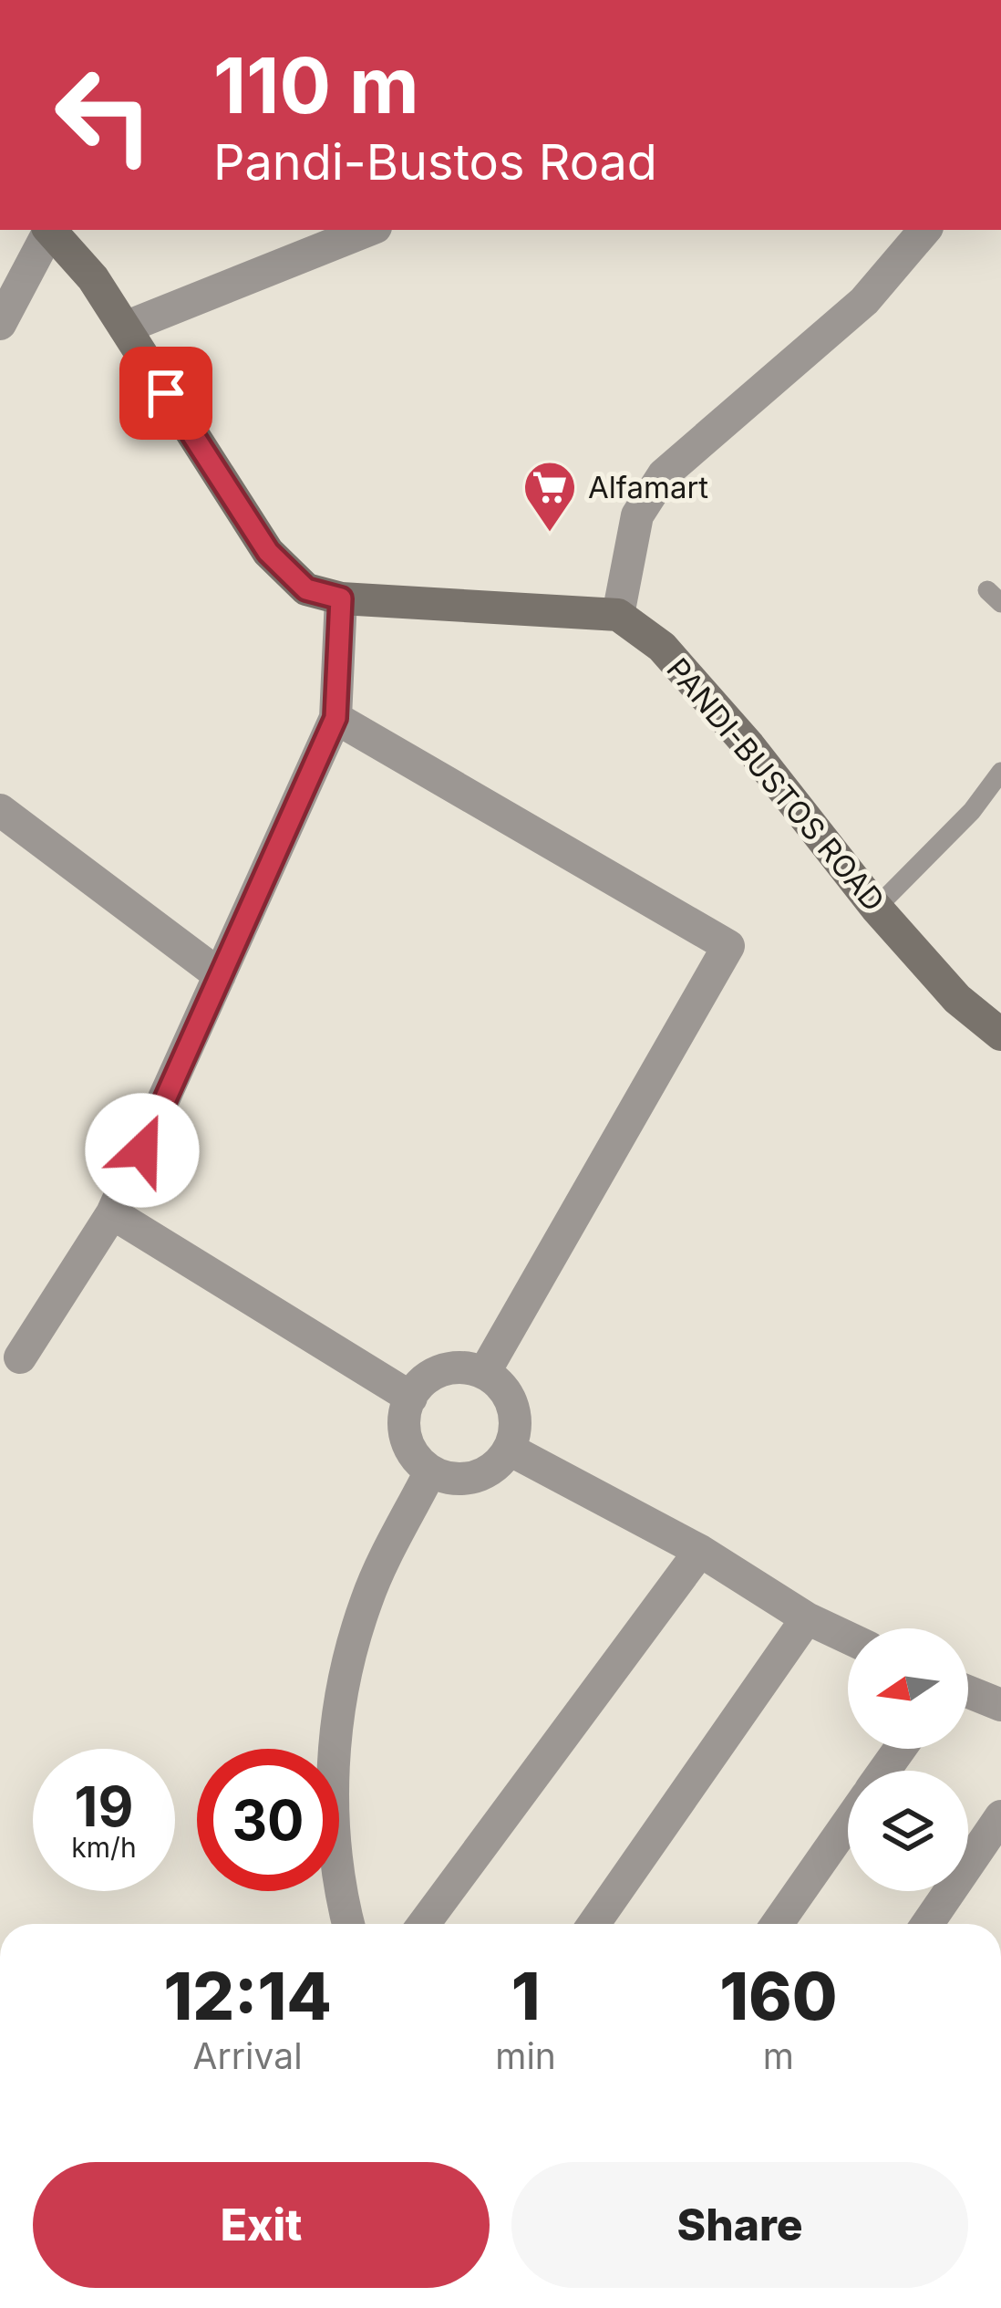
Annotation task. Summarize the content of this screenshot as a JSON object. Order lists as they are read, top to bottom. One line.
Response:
{"streets":{"street":["PANDI-BUSTOS ROAD"]},"places":{"supermarket":["Alfamart"]},"north":"left","page":{"turn":["110 m","Pandi-Bustos Road"],"speed":"19 km/h","limit":"30","eta":["12:14","Arrival","1","min","160","m"],"buttons":["Exit","Share"]}}
